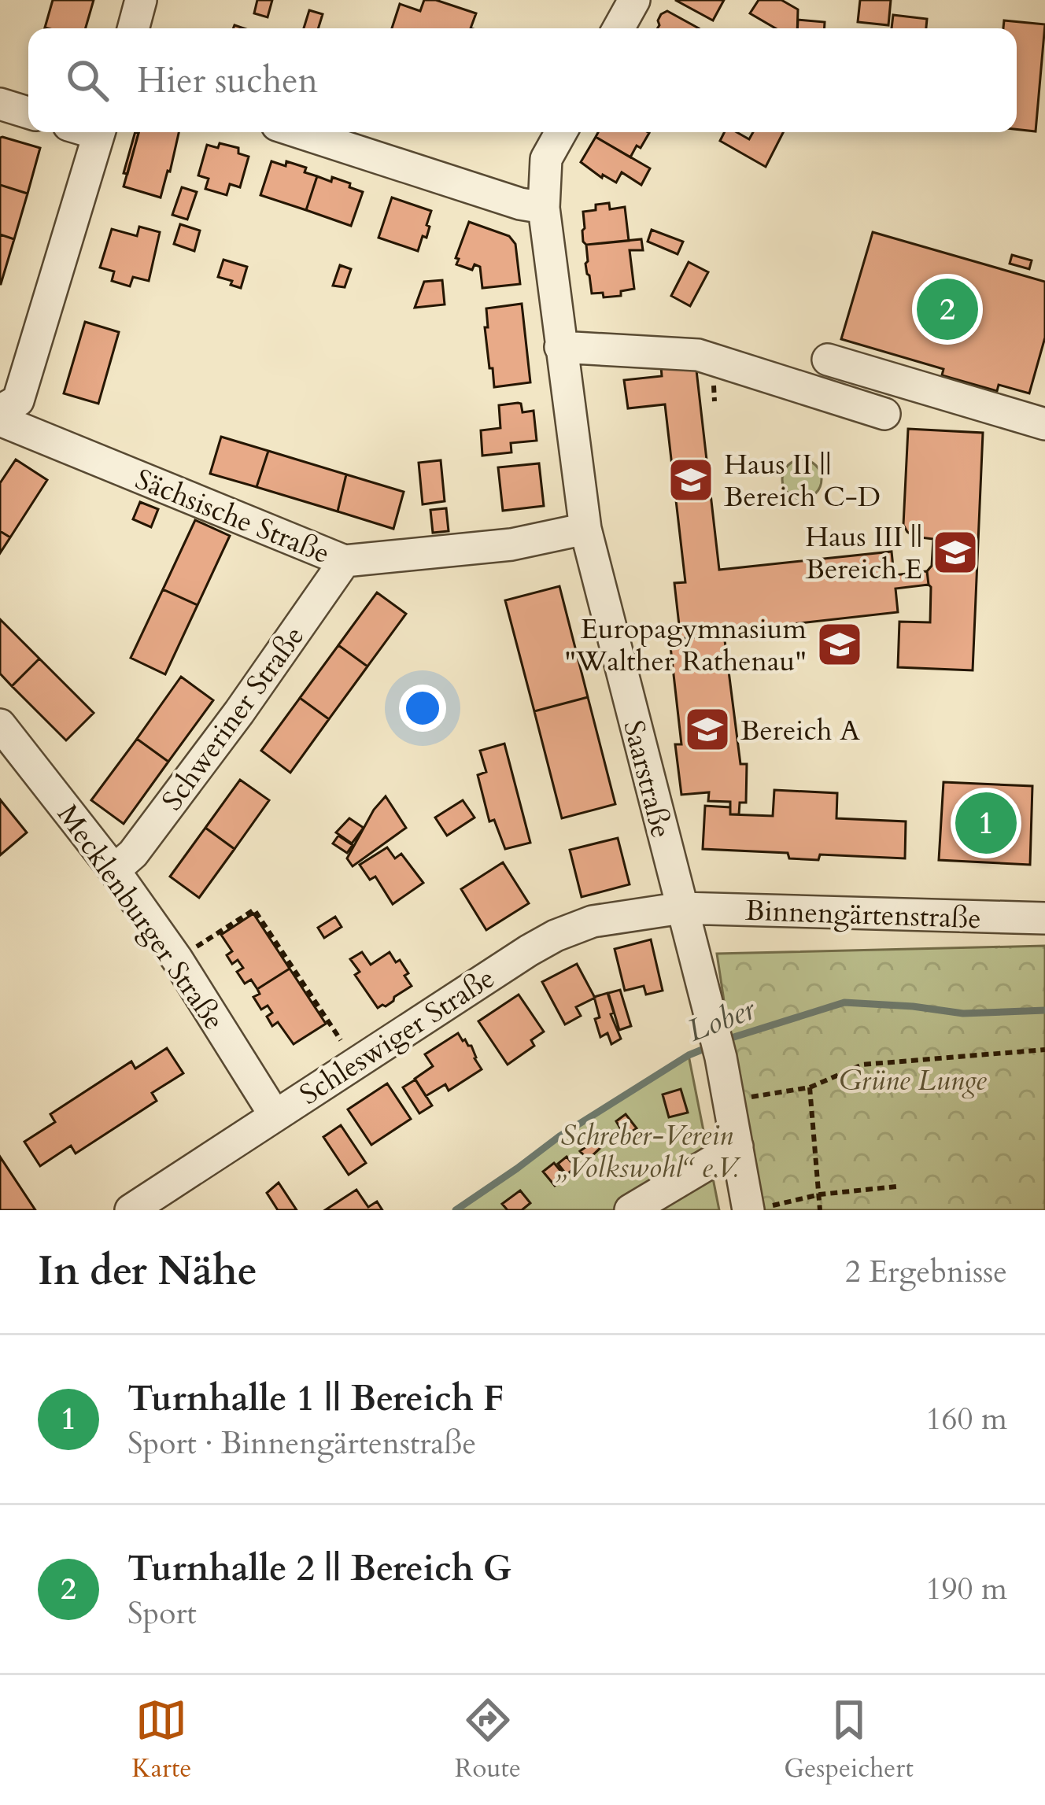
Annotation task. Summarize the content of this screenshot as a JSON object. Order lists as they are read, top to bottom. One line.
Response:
{"streets":{"street":["Sächsische Straße","Schweriner Straße","Saarstraße","Binnengärtenstraße","Mecklenburger Straße","Schleswiger Straße"]},"crossings":[["Sächsische Straße","Schweriner Straße"],["Sächsische Straße","Saarstraße"],["Schweriner Straße","Mecklenburger Straße"],["Saarstraße","Binnengärtenstraße"],["Saarstraße","Schleswiger Straße"],["Binnengärtenstraße","Schleswiger Straße"],["Mecklenburger Straße","Schleswiger Straße"]],"water":["Lober"],"parks":["Grüne Lunge","Schreber-Verein „Volkswohl“ e.V."],"places":{"school or university":["Haus II || Bereich C-D","Haus III || Bereich E","Europagymnasium \"Walther Rathenau\"","Bereich A"]},"page":{"search":"Hier suchen","pins":["2","1"],"heading":["In der Nähe","2 Ergebnisse"],"list":[{"mark":"1","name":"Turnhalle 1 || Bereich F","note":"Sport · Binnengärtenstraße","value":"160 m"},{"mark":"2","name":"Turnhalle 2 || Bereich G","note":"Sport","value":"190 m"}],"nav":["Karte","Route","Gespeichert"]}}
